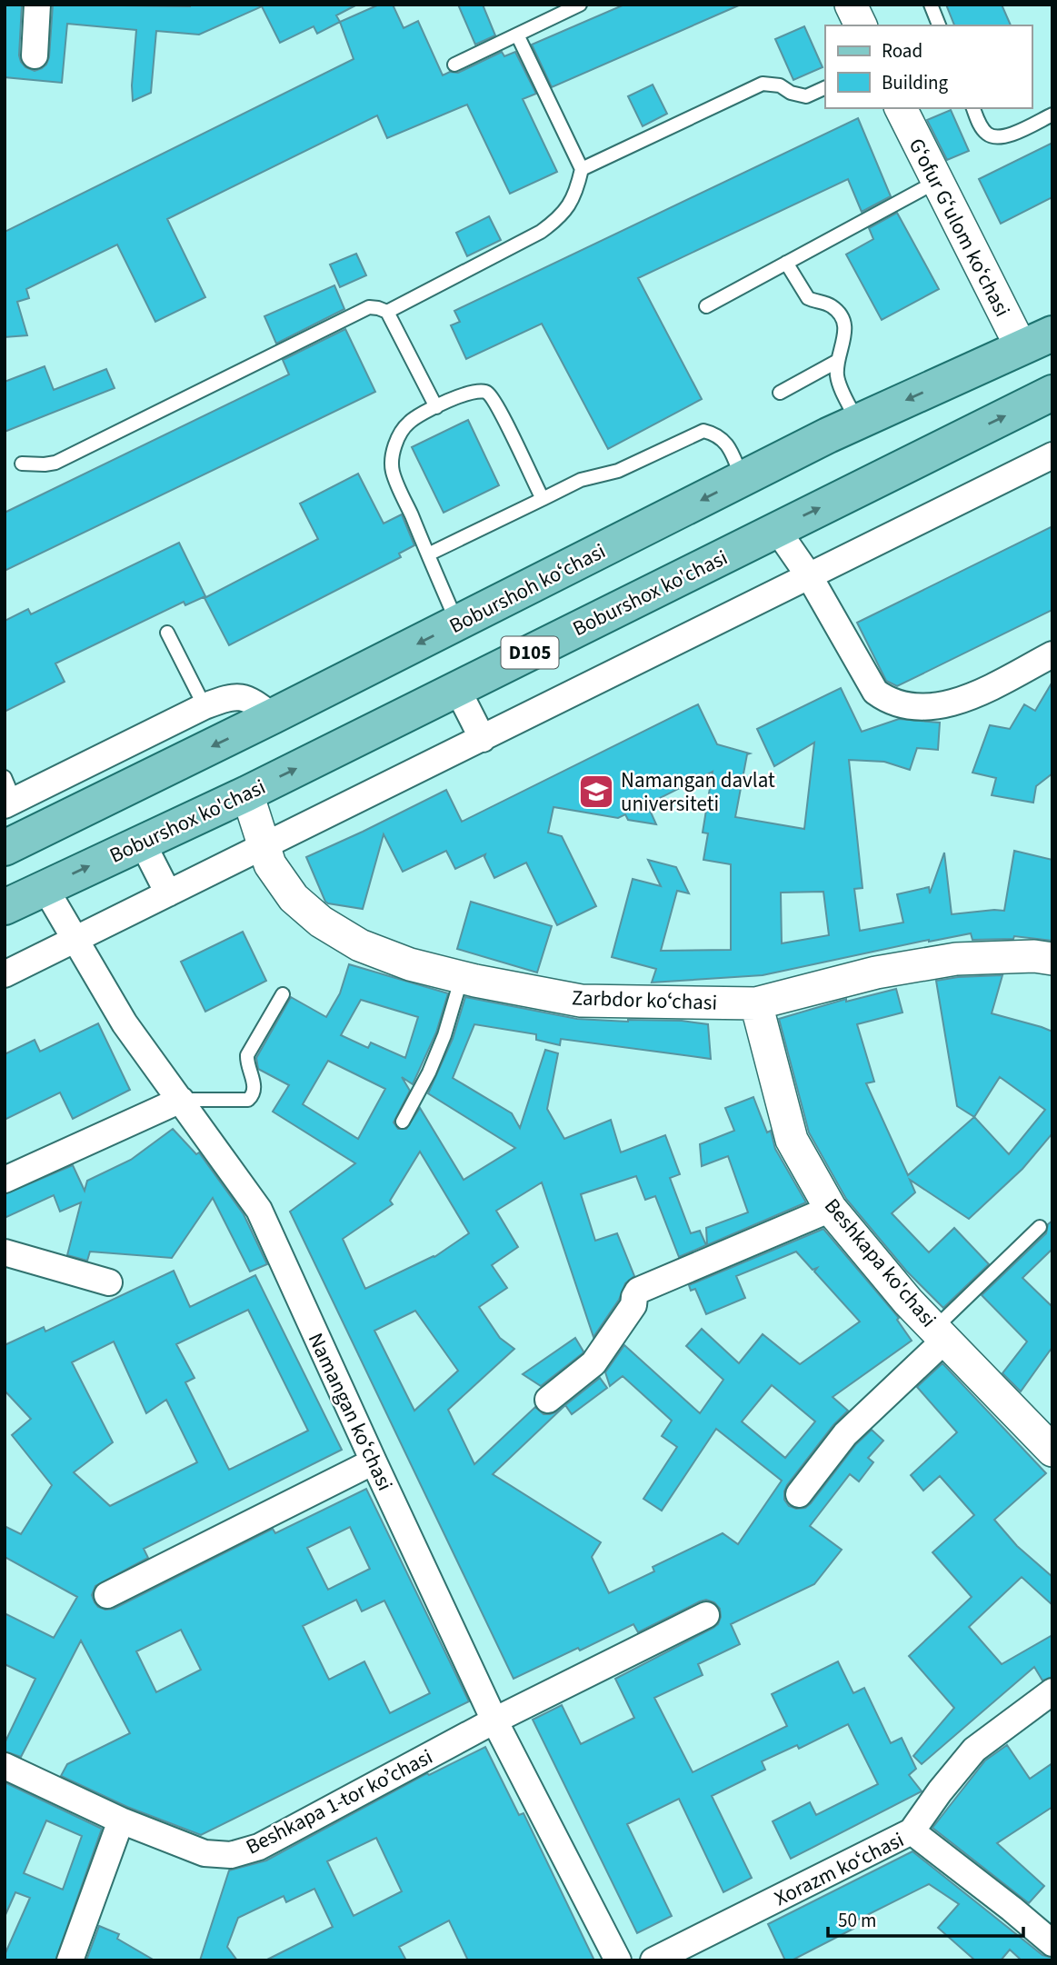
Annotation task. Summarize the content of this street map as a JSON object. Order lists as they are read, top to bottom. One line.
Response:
{"streets":{"main road":["Boburshoh koʻchasi","Boburshox ko'chasi","D105"],"street":["Gʻofur Gʻulom koʻchasi","Zarbdor koʻchasi","Beshkapa ko'chasi","Namangan koʻchasi","Beshkapa 1-tor koʼchasi","Xorazm koʻchasi"]},"crossings":[["Gʻofur Gʻulom koʻchasi","Boburshoh koʻchasi"],["Boburshox ko'chasi","Zarbdor koʻchasi"],["Boburshox ko'chasi","Namangan koʻchasi"],["Zarbdor koʻchasi","Beshkapa ko'chasi"],["Namangan koʻchasi","Beshkapa 1-tor koʼchasi"]],"one_way":["Boburshoh koʻchasi","Boburshox ko'chasi"],"places":{"school or university":["Namangan davlat universiteti"]},"legend":["Road","Building"],"scale_bar":"50 m"}
